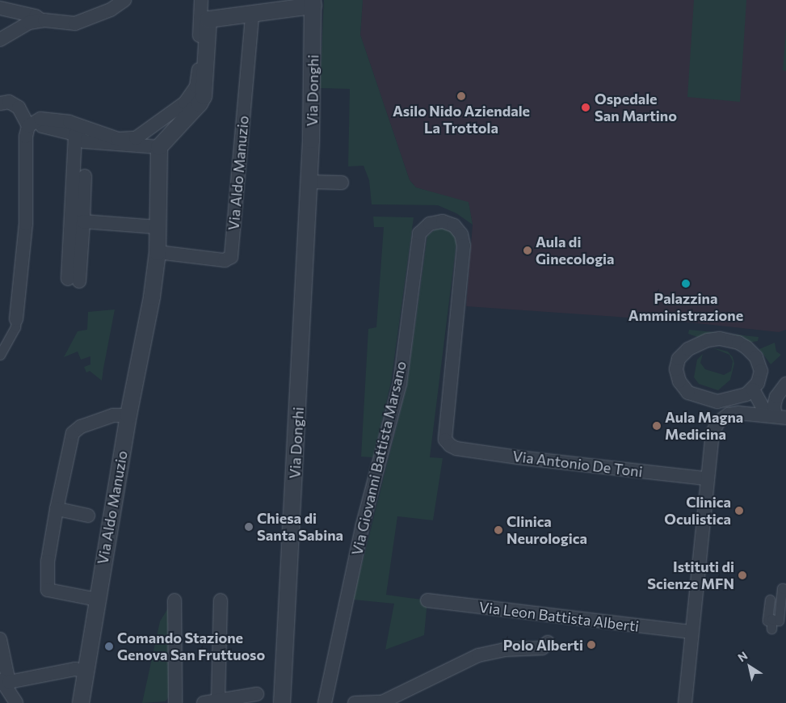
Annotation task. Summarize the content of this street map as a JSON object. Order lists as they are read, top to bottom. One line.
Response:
{"streets":{"street":["Via Donghi","Via Aldo Manuzio","Via Giovanni Battista Marsano","Via Antonio De Toni","Via Leon Battista Alberti"]},"crossings":[["Via Giovanni Battista Marsano","Via Antonio De Toni"]],"places":["Asilo Nido Aziendale La Trottola","Ospedale San Martino","Aula di Ginecologia","Palazzina Amministrazione","Aula Magna Medicina","Clinica Oculistica","Chiesa di Santa Sabina","Clinica Neurologica","Istituti di Scienze MFN","Polo Alberti","Comando Stazione Genova San Fruttuoso"],"north":"top left"}
